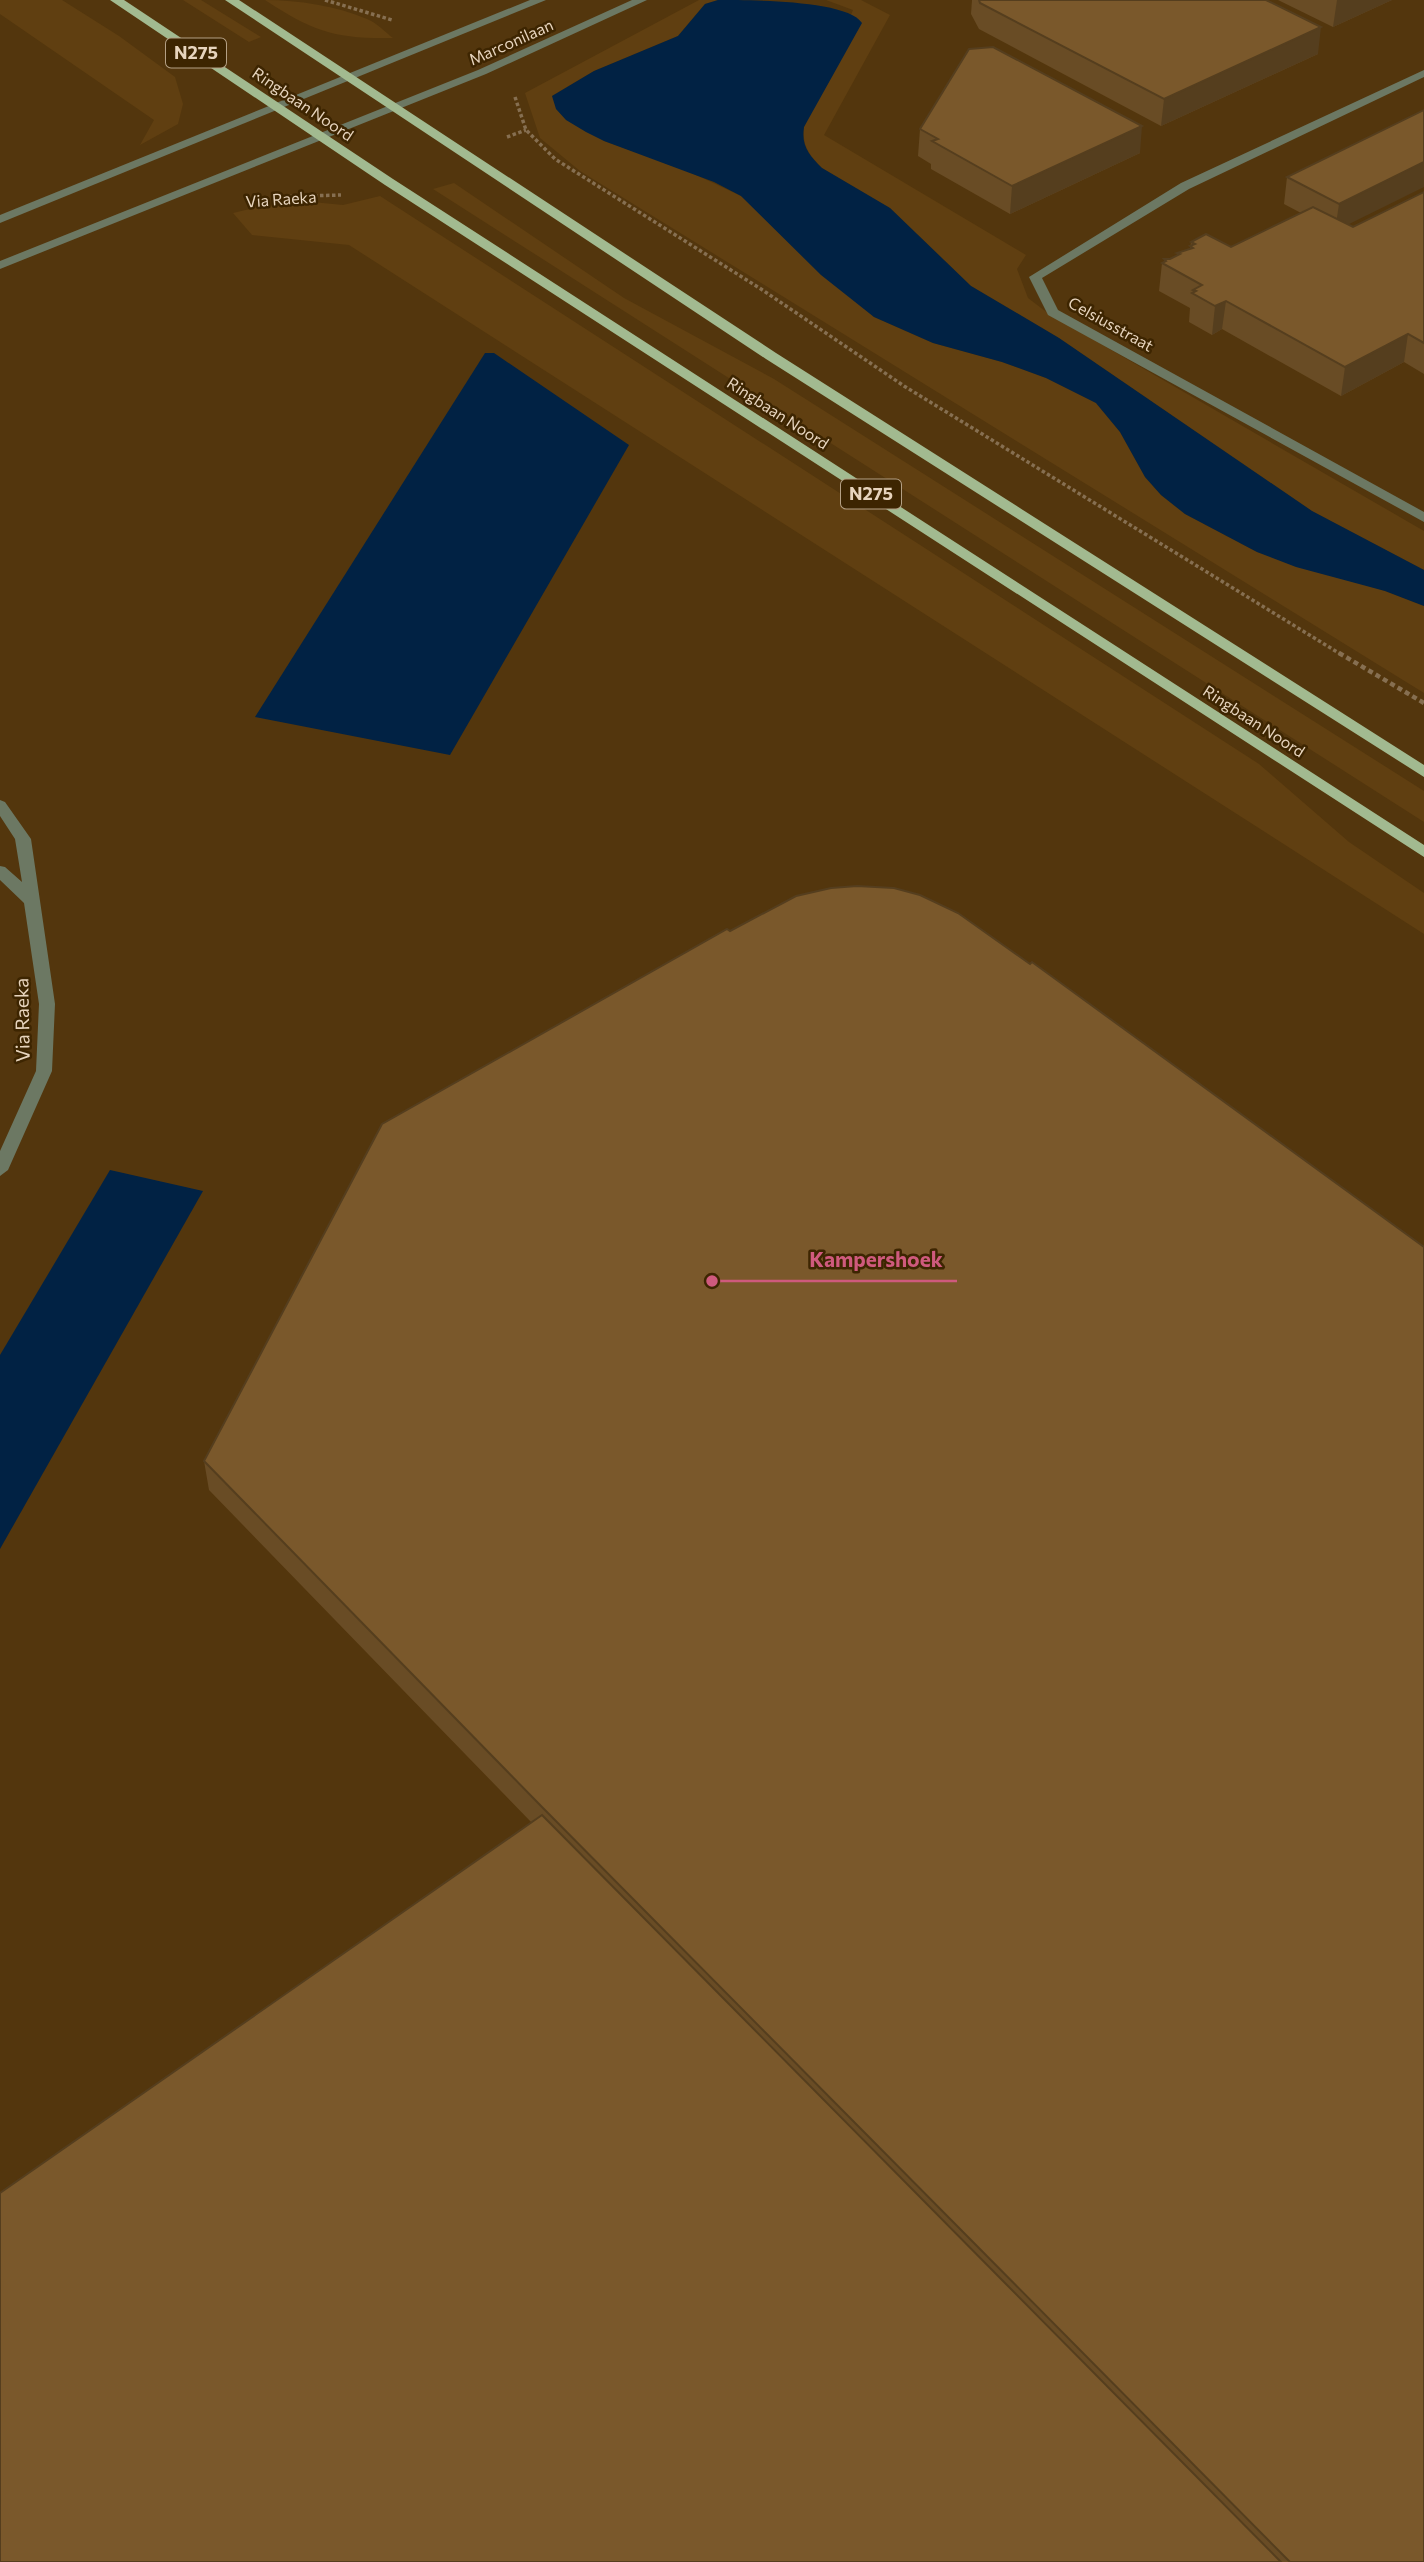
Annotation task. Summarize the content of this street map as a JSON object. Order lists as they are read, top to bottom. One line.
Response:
{"streets":{"main road":["N275","Ringbaan Noord"],"street":["Marconilaan","Via Raeka","Celsiusstraat"]},"crossings":[["Marconilaan","Ringbaan Noord"],["Marconilaan","Via Raeka"],["Ringbaan Noord","Via Raeka"]],"places":["Kampershoek"]}
